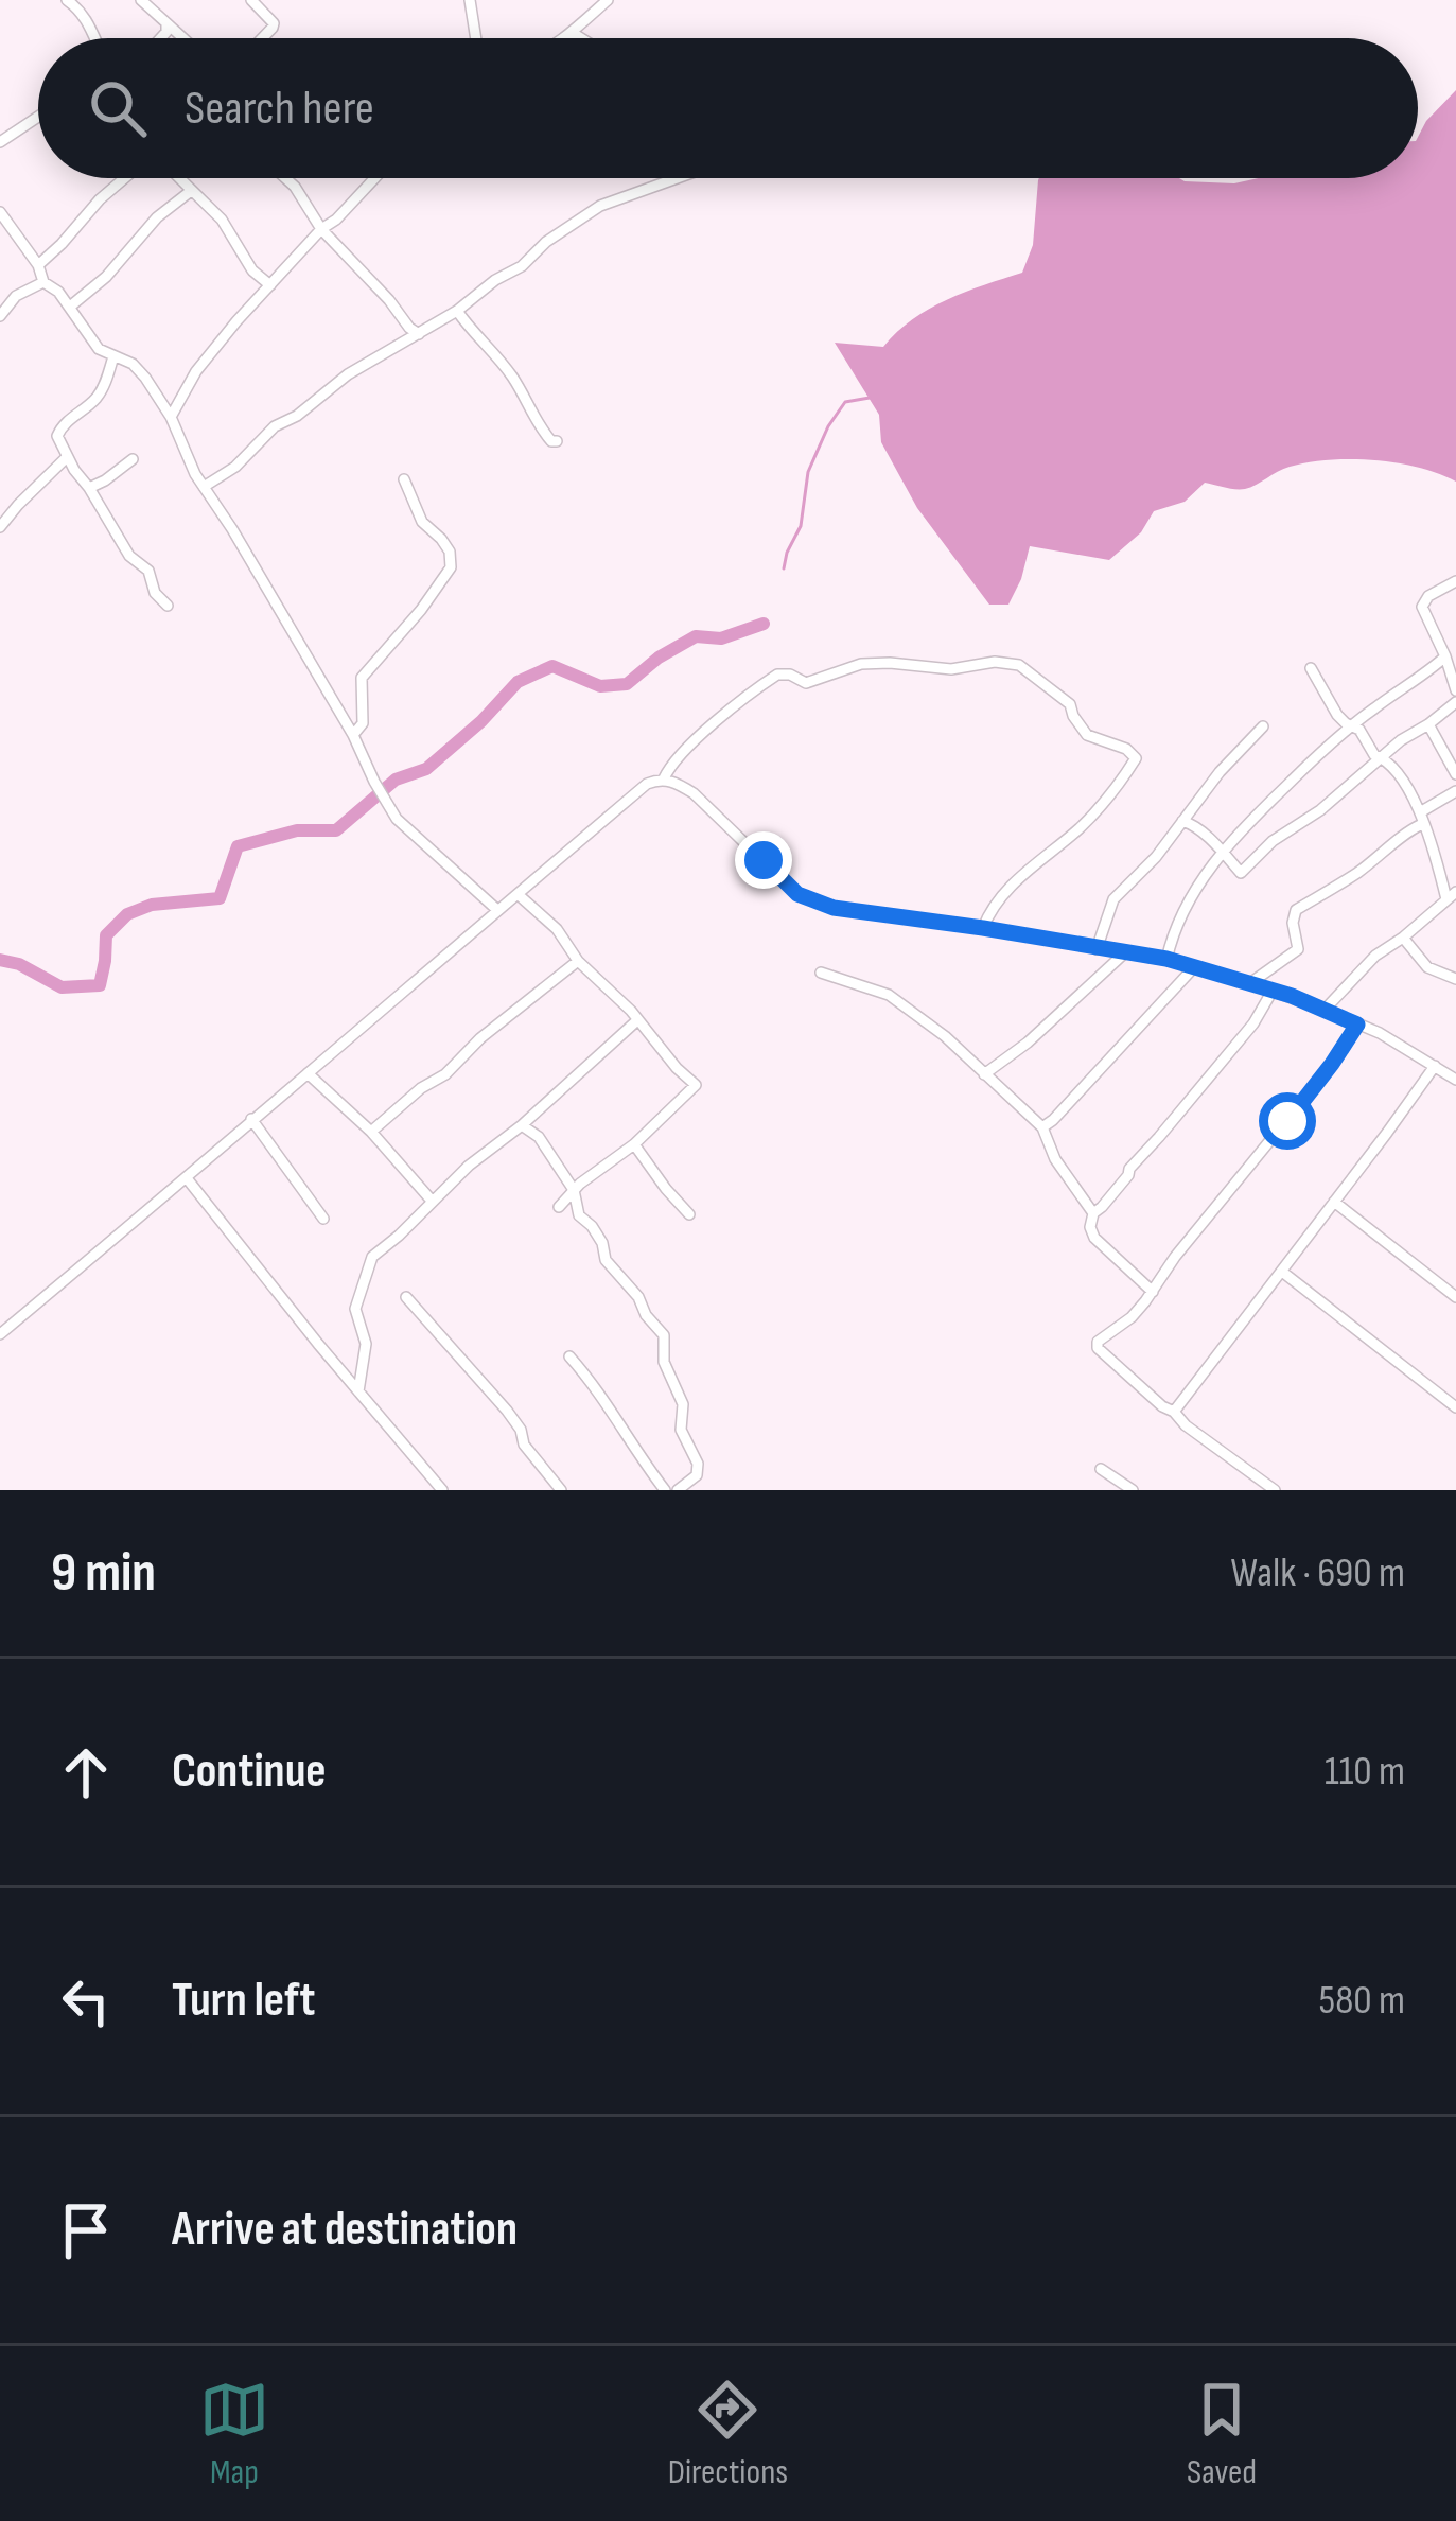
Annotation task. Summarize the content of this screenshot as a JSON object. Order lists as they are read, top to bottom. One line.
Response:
{"page":{"search":"Search here","heading":["9 min","Walk · 690 m"],"list":[["Continue","110 m"],["Turn left","580 m"],"Arrive at destination"],"nav":["Map","Directions","Saved"]}}
